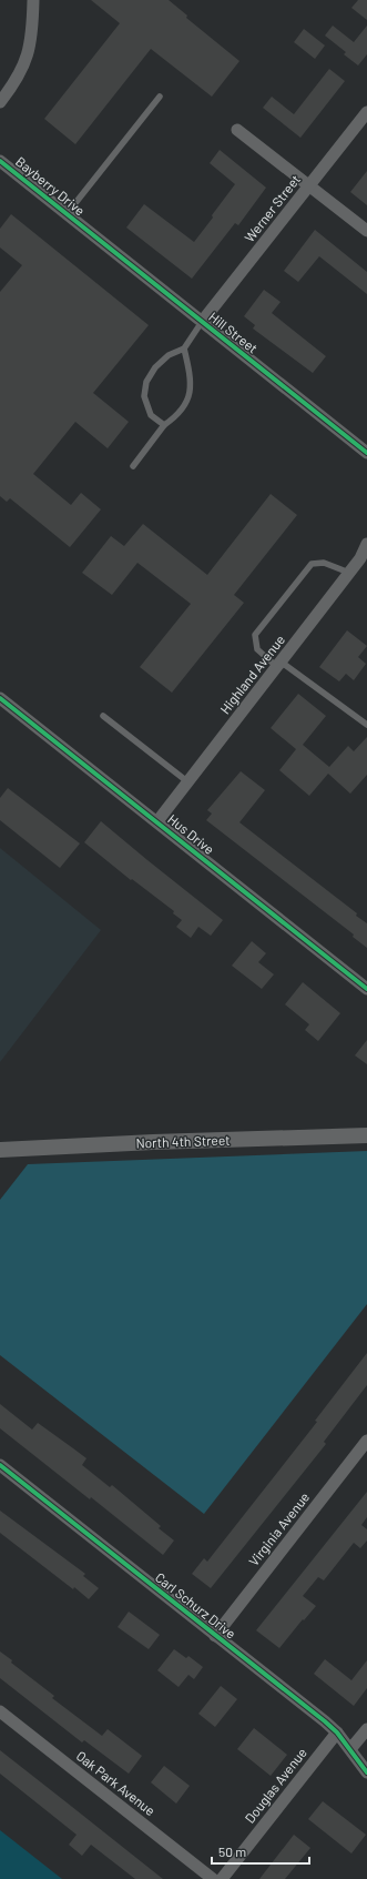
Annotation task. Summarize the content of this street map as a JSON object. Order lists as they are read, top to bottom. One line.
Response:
{"streets":{"street":["Bayberry Drive","Werner Street","Hill Street","Highland Avenue","Hus Drive","North 4th Street","Virginia Avenue","Carl Schurz Drive","Oak Park Avenue","Douglas Avenue"]},"crossings":[["Bayberry Drive","Hill Street"],["Werner Street","Hill Street"],["Highland Avenue","Hus Drive"],["Virginia Avenue","Carl Schurz Drive"],["Carl Schurz Drive","Douglas Avenue"]],"scale_bar":"50 m"}
